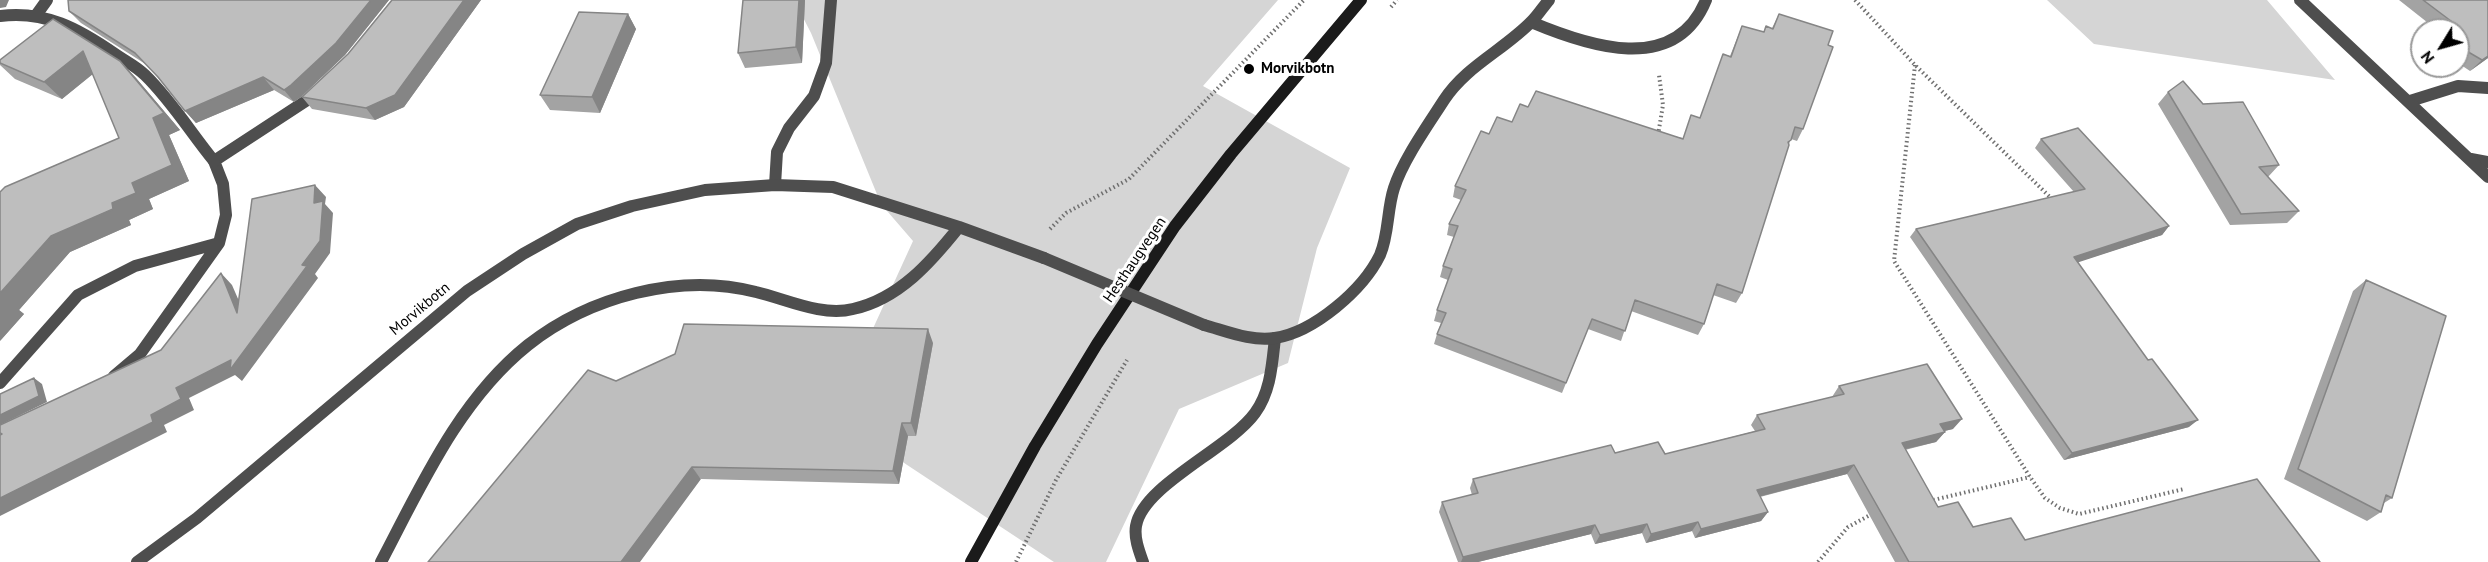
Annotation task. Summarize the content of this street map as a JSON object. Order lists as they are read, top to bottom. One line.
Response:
{"streets":{"main road":["Hesthaugvegen"],"street":["Morvikbotn"]},"places":["Morvikbotn"],"north":"bottom left"}
